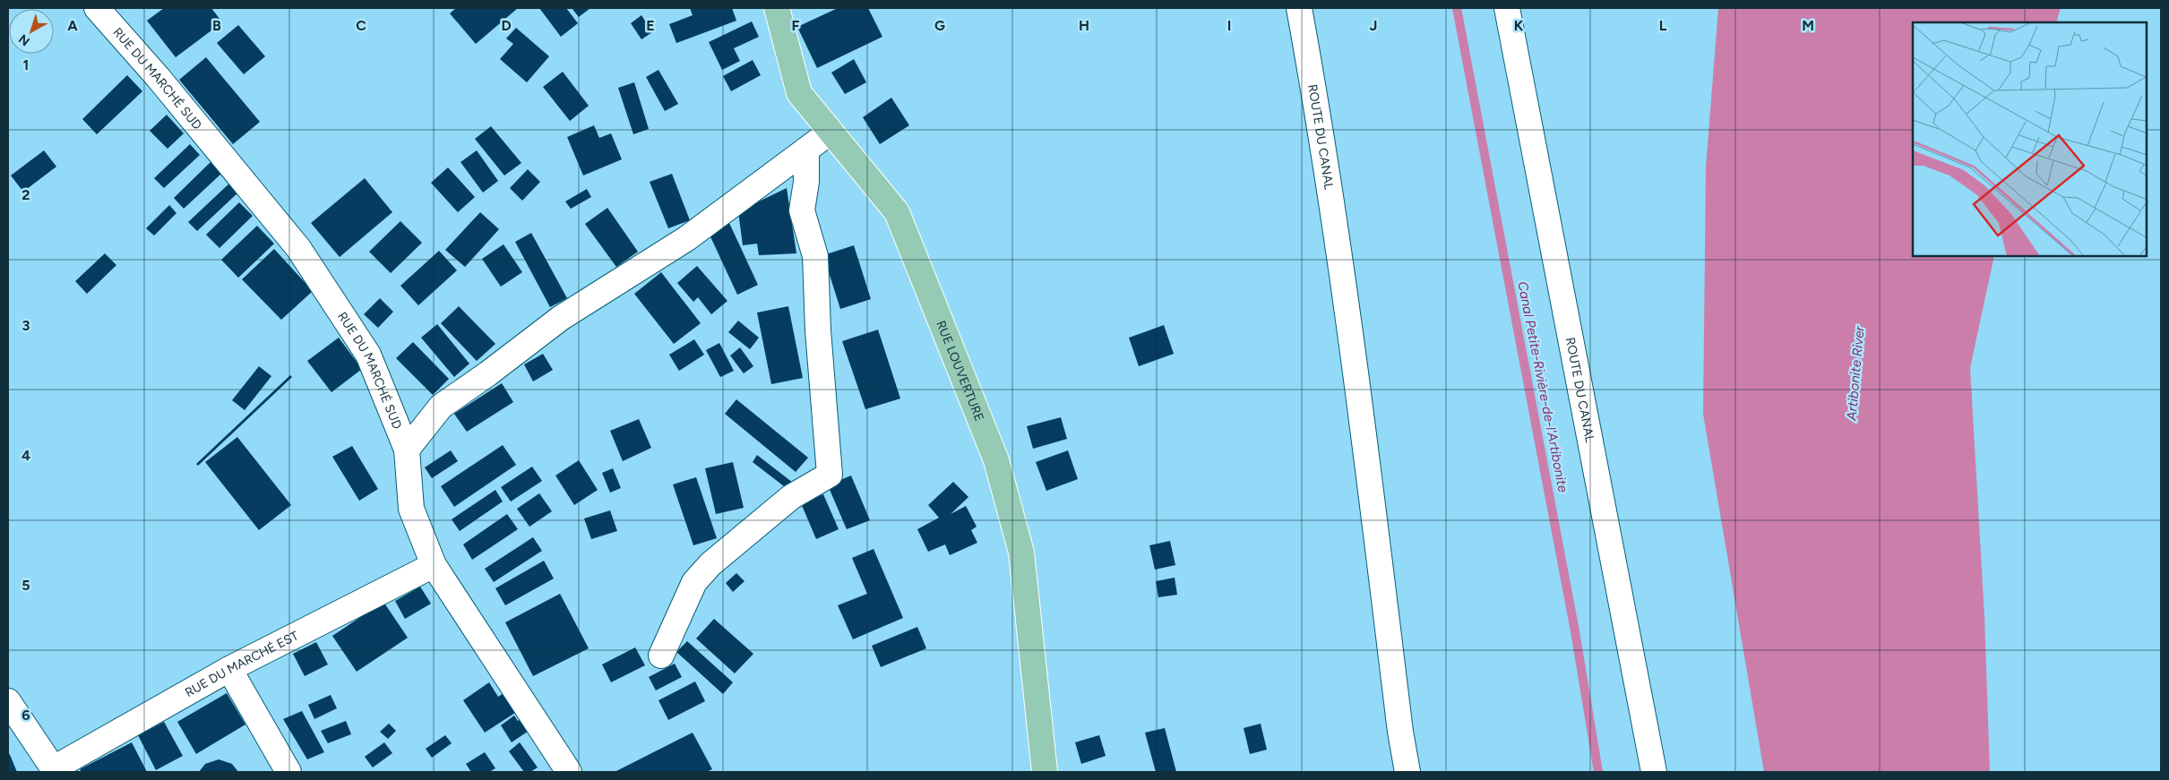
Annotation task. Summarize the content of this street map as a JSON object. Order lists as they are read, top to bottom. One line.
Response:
{"streets":{"main road":["RUE LOUVERTURE"],"street":["RUE DU MARCHÉ SUD","ROUTE DU CANAL","RUE DU MARCHÉ EST"]},"crossings":[["RUE DU MARCHÉ SUD","RUE DU MARCHÉ EST"]],"water":["Artibonite River","Canal Petite-Rivière-de-l'Artibonite"],"north":"bottom left","grid":{"columns":["A","B","C","D","E","F","G","H","I","J","K","L","M"],"rows":["1","2","3","4","5","6"]}}
